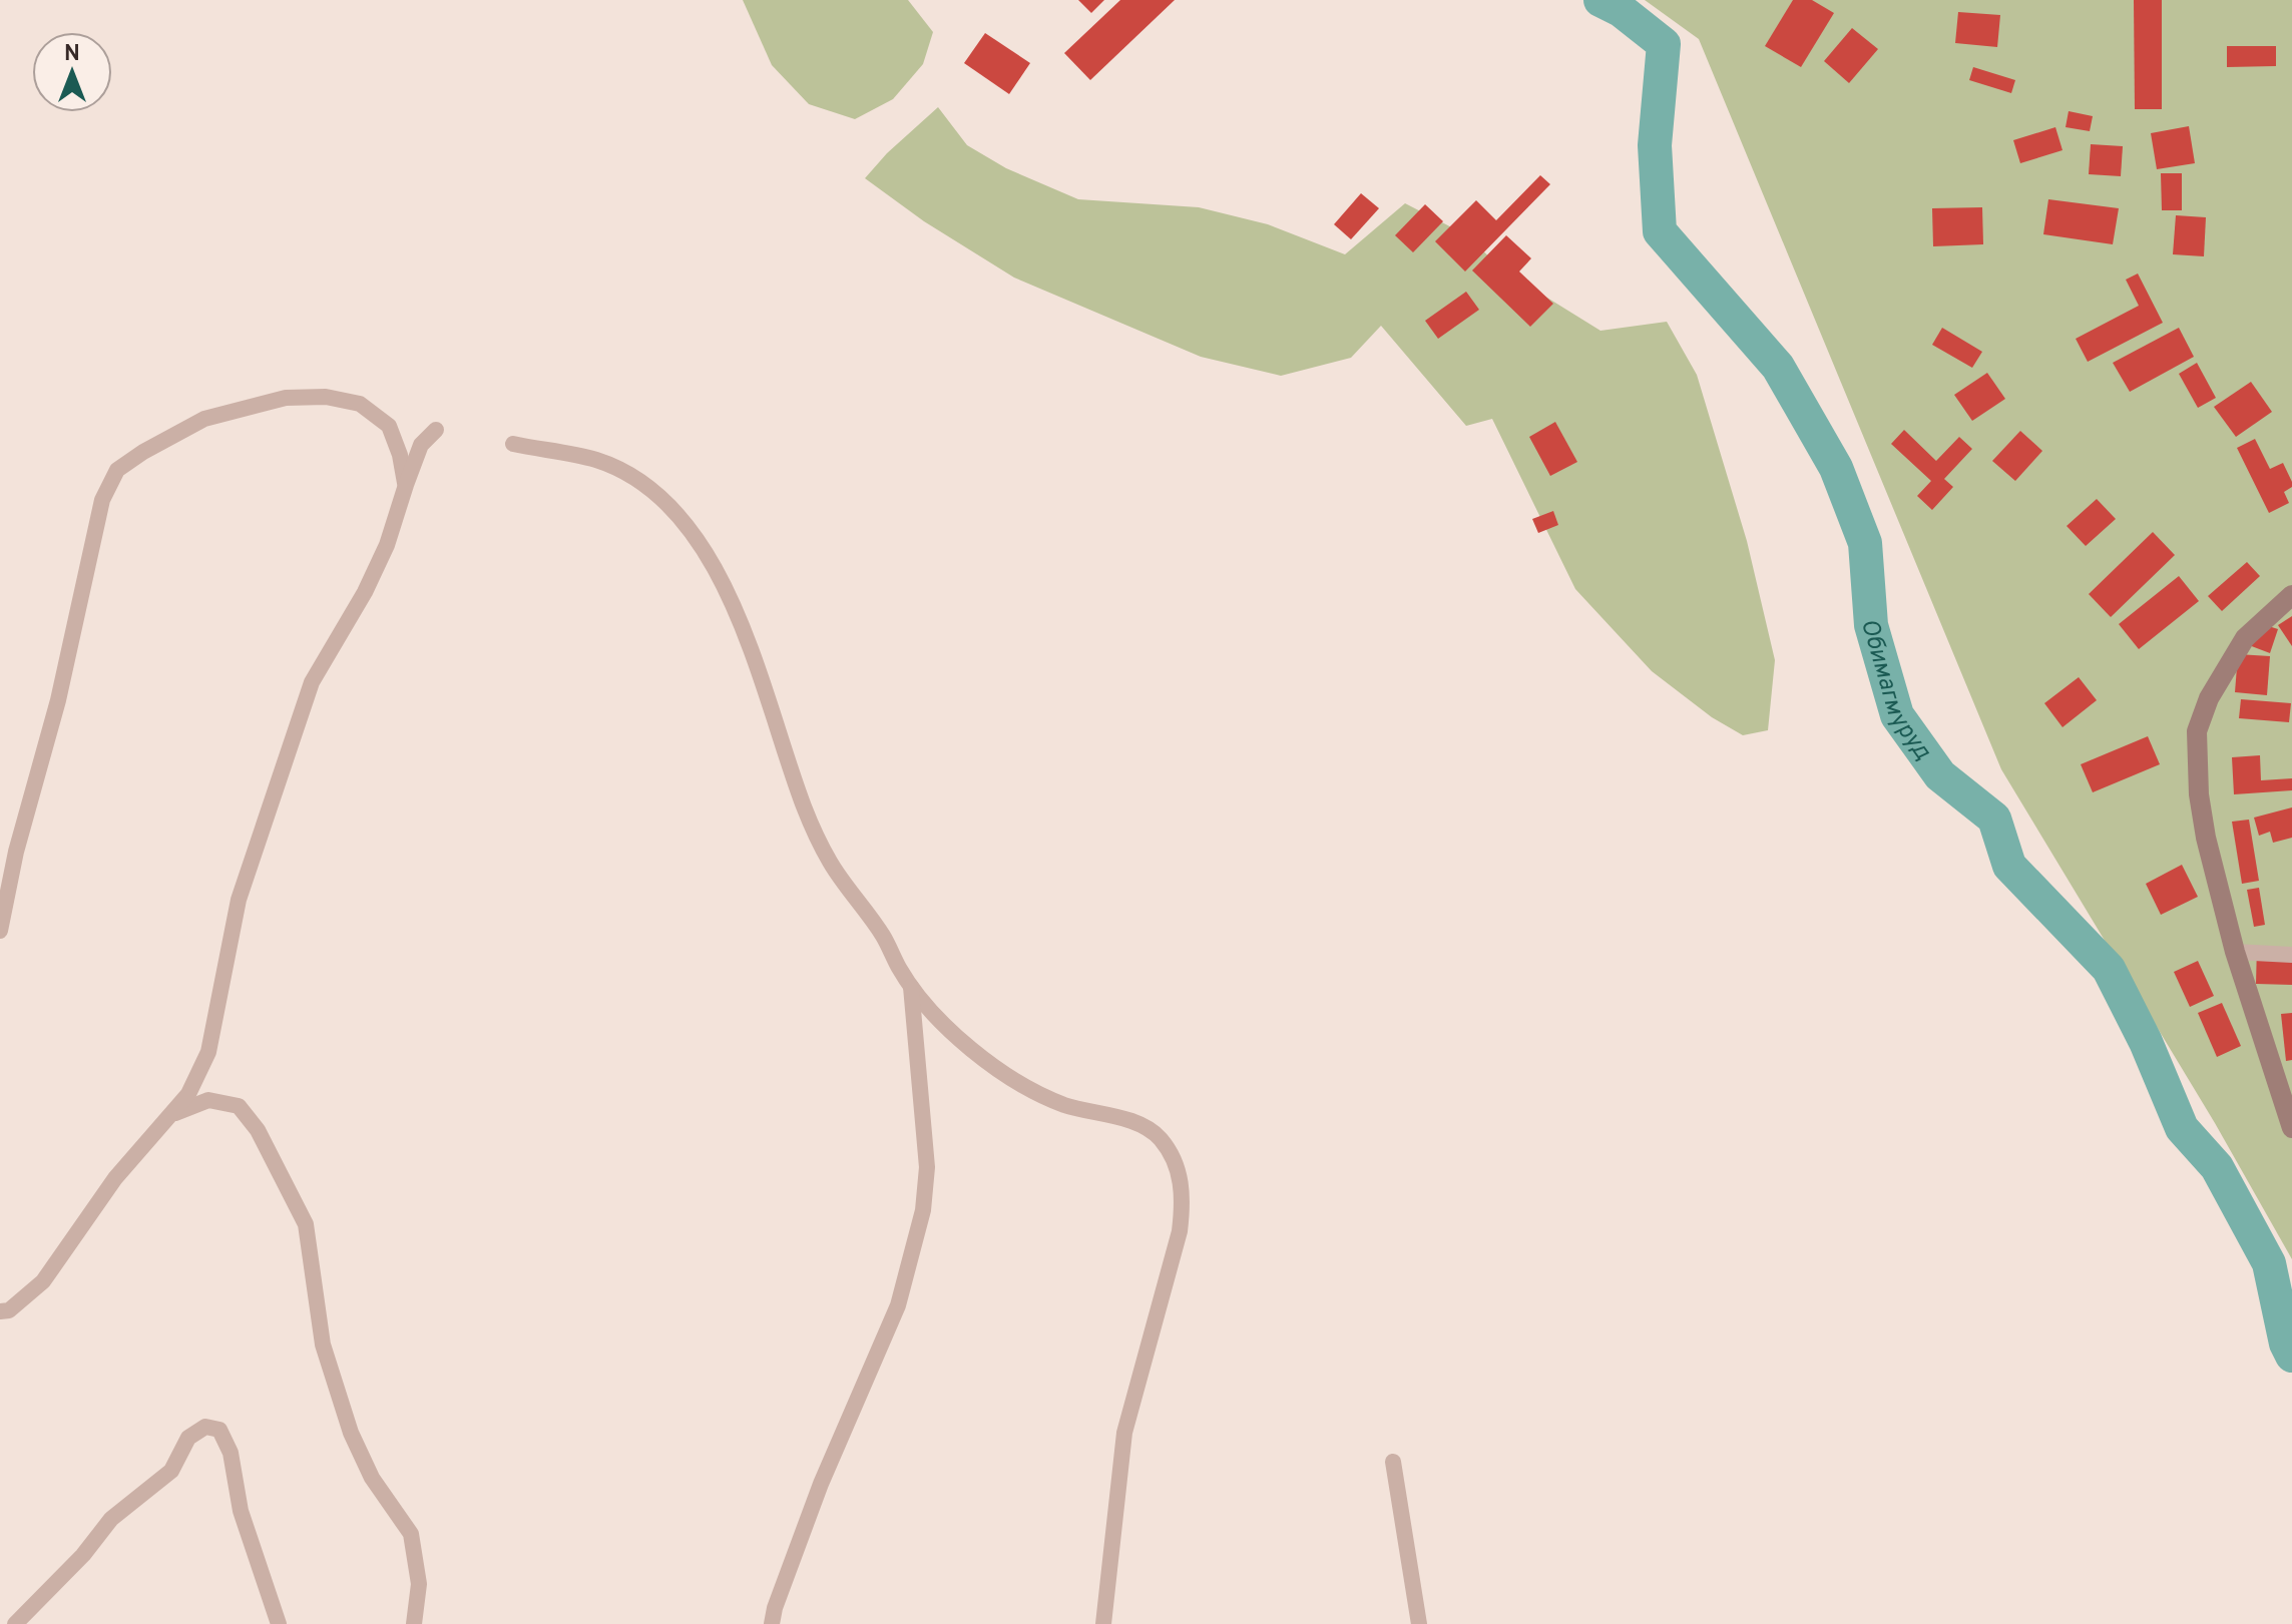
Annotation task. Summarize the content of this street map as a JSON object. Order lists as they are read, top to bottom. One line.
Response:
{"water":["Обимагмуруд"],"north":"top"}
